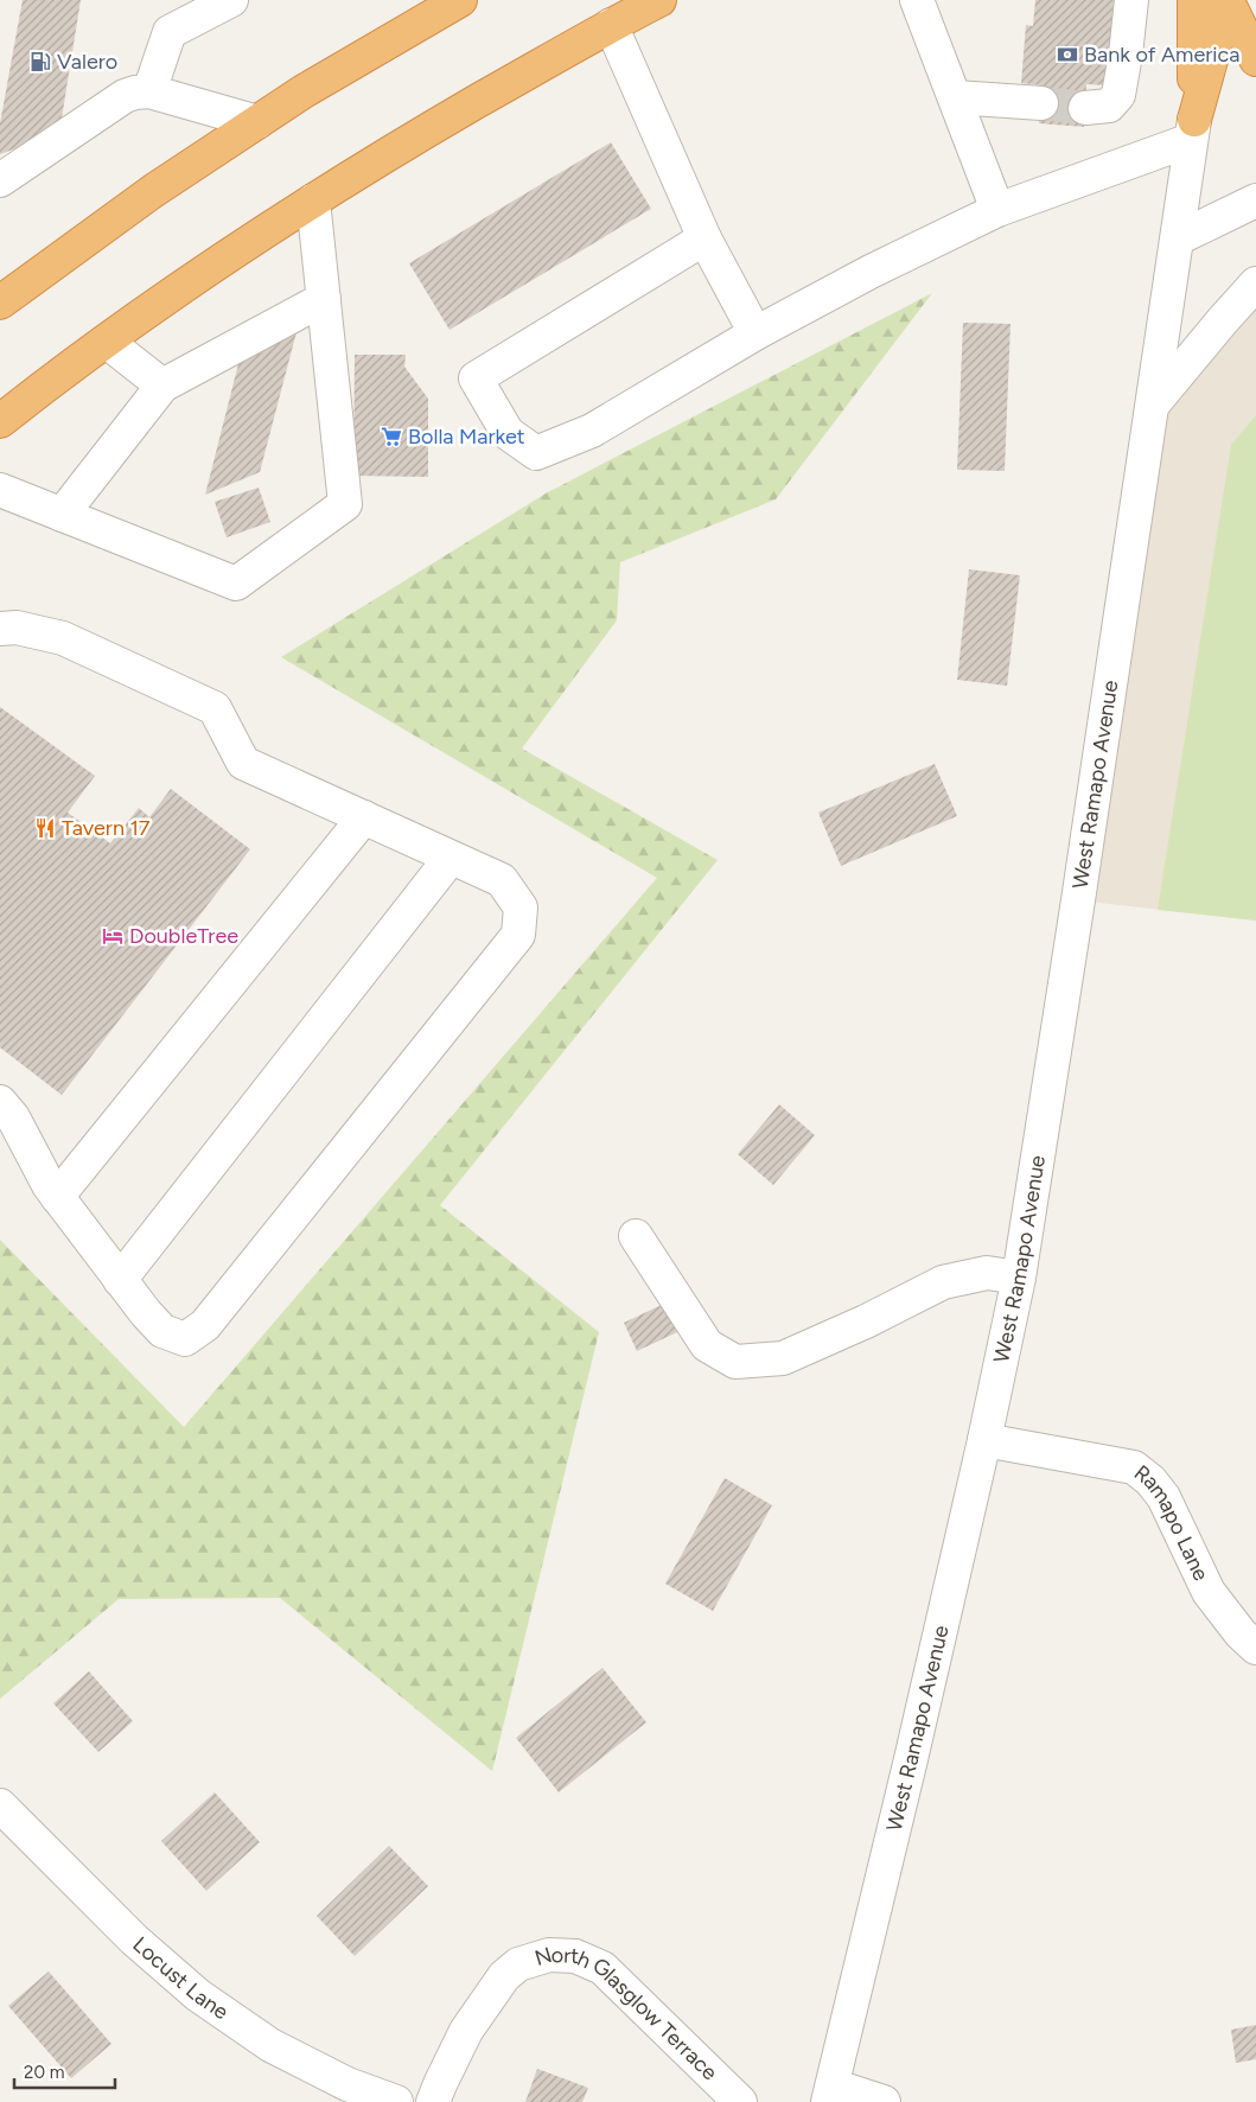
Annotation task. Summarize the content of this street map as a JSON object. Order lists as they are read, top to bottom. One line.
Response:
{"streets":{"street":["West Ramapo Avenue","Ramapo Lane","Locust Lane","North Glasglow Terrace"]},"crossings":[["West Ramapo Avenue","Ramapo Lane"]],"places":{"bank":["Bank of America"],"fuel station":["Valero"],"supermarket":["Bolla Market"],"restaurant":["Tavern 17"],"hotel":["DoubleTree"]},"scale_bar":"20 m"}
